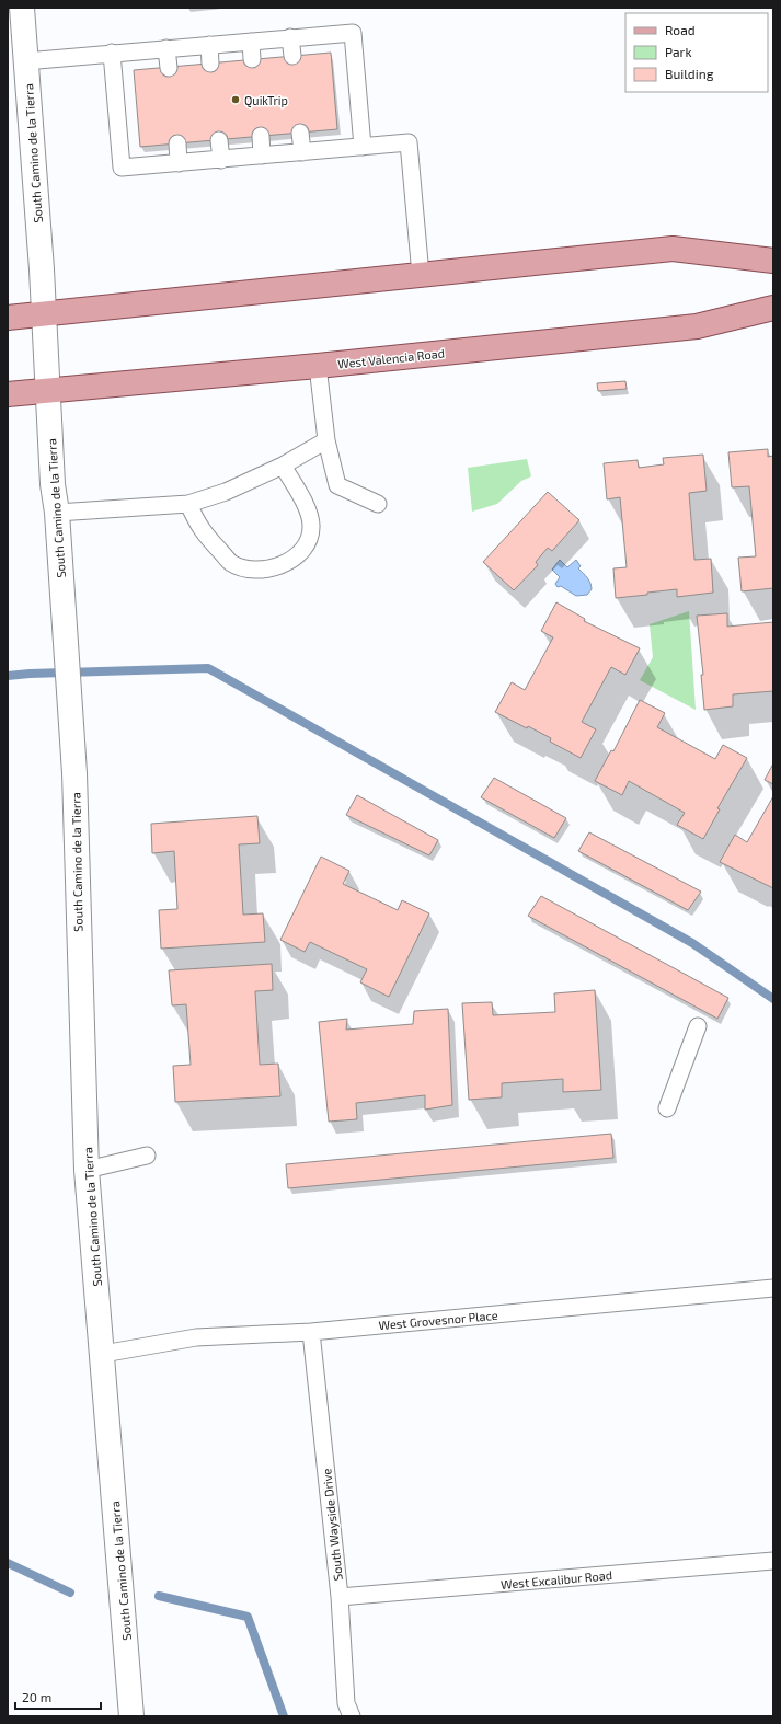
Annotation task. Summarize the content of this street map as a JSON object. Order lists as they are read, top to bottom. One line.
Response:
{"streets":{"main road":["West Valencia Road"],"street":["South Camino de la Tierra"],"lane":["West Grovesnor Place","South Wayside Drive","West Excalibur Road"]},"crossings":[["South Camino de la Tierra","West Valencia Road"],["South Camino de la Tierra","West Grovesnor Place"],["West Grovesnor Place","South Wayside Drive"],["South Wayside Drive","West Excalibur Road"]],"places":["QuikTrip"],"legend":["Road","Park","Building"],"scale_bar":"20 m"}
